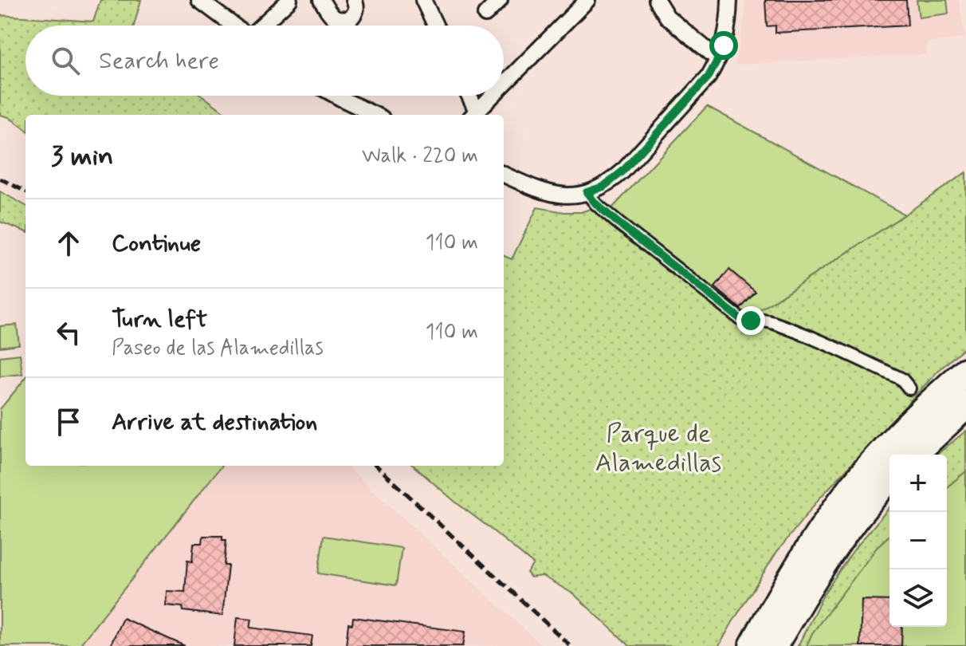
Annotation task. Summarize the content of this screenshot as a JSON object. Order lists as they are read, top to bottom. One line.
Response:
{"parks":["Parque de Alamedillas"],"page":{"search":"Search here","heading":["3 min","Walk · 220 m"],"list":[["Continue","110 m"],["Turn left","Paseo de las Alamedillas","110 m"],"Arrive at destination"],"map_buttons":["+","−"]}}
